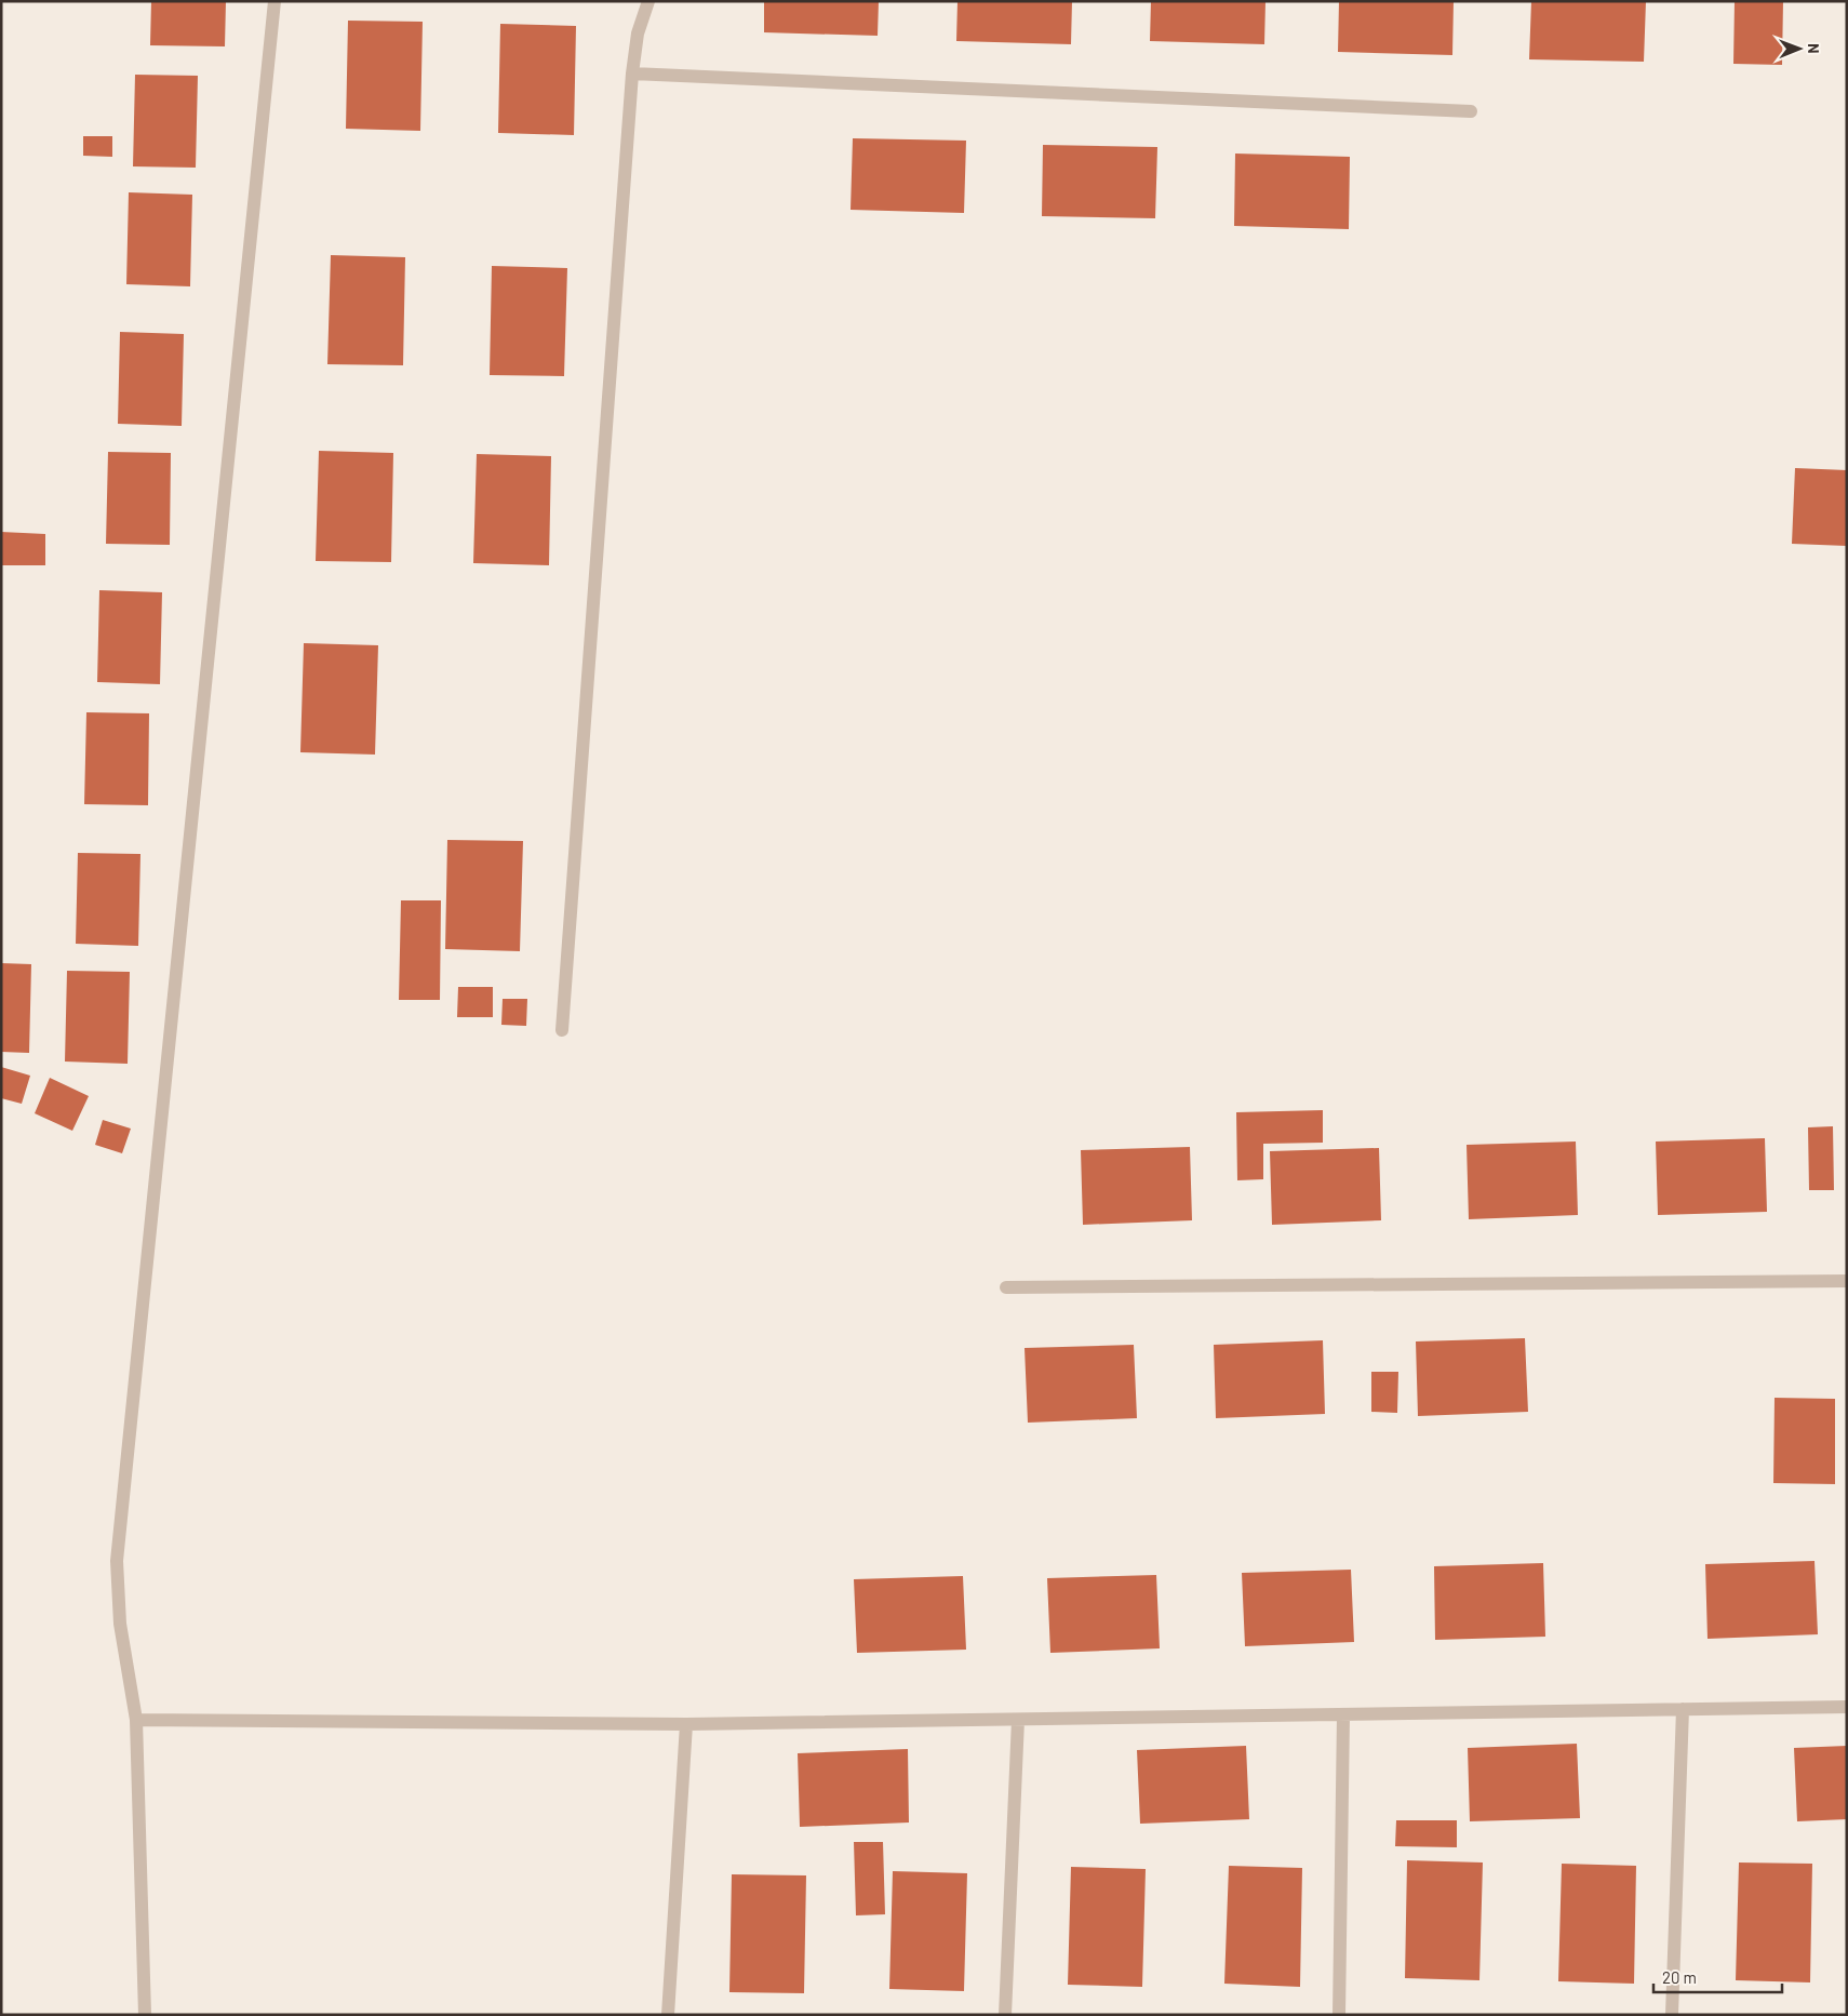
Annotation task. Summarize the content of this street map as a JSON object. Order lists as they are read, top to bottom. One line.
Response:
{"scale_bar":"20 m","north":"right"}
